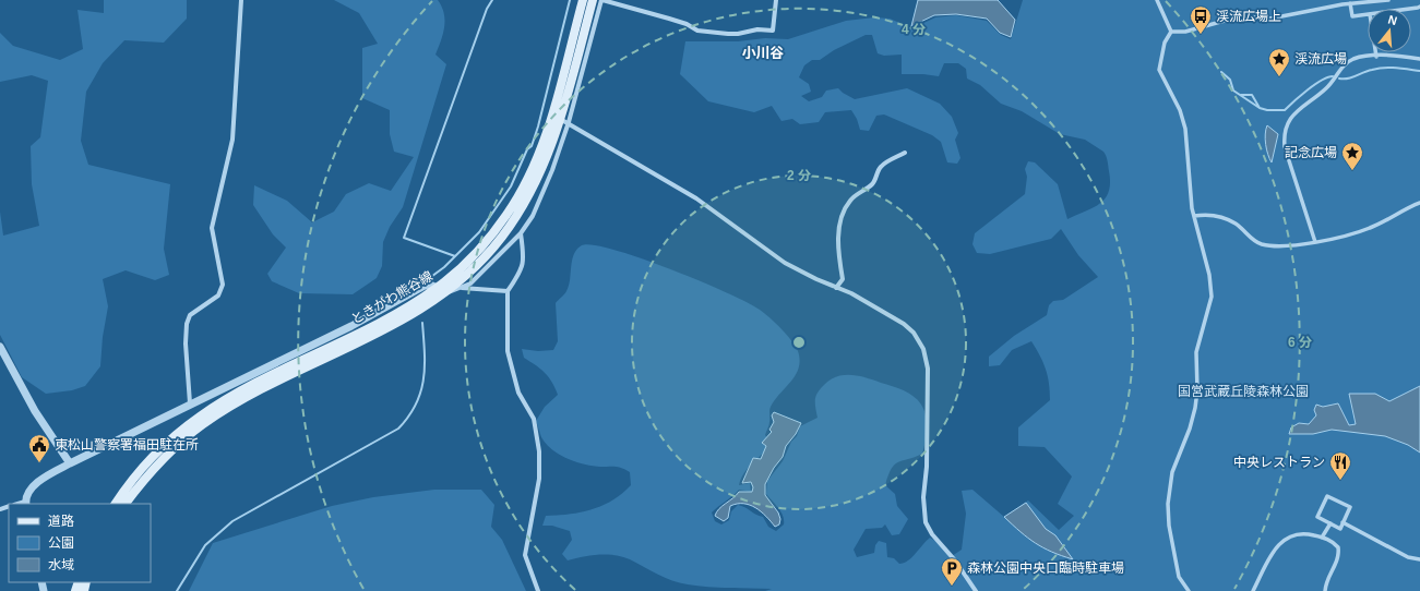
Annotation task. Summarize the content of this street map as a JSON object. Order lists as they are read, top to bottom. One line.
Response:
{"streets":{"main road":["ときがわ熊谷線"]},"districts":["小川谷"],"parks":["国営武蔵丘陵森林公園"],"places":{"bus stop":["渓流広場上"],"place":["渓流広場","記念広場"],"public building":["東松山警察署福田駐在所"],"restaurant":["中央レストラン"],"parking":["森林公園中央口臨時駐車場"]},"legend":["道路","公園","水域"],"north":"top","rings":["4 分","2 分","6 分"]}
